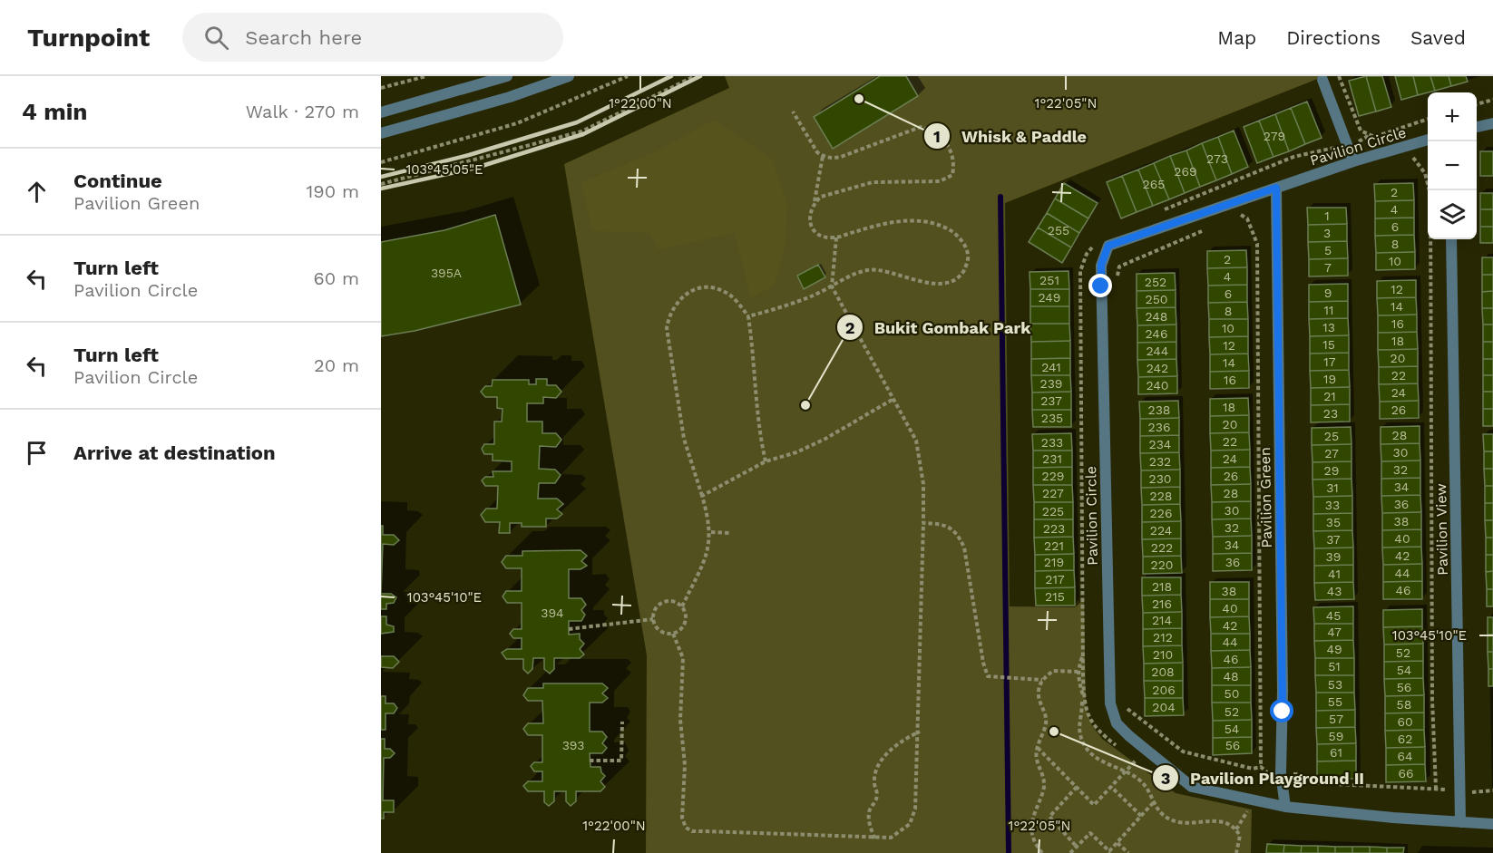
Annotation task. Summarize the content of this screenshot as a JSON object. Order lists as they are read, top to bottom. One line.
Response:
{"streets":{"street":["Pavilion Circle","Pavilion Green","Pavilion View"]},"crossings":[["Pavilion Circle","Pavilion Green"],["Pavilion Circle","Pavilion View"]],"places":["Whisk & Paddle","Bukit Gombak Park","Pavilion Playground II"],"house_numbers":["279","273","269","265","2","4","1","6","255","3","8","5","2","10","7","395A","4","251","252","12","9","6","249","250","14","11","8","248","16","13","10","246","18","15","12","244","20","17","14","241","242","22","19","16","239","240","24","21","237","18","238","26","23","235","20","236","28","25","22","233","234","30","27","231","24","232","32","29","229","26","230","34","31","227","28","228","36","33","30","225","226","38","35","32","223","224","40","37","34","221","222","42","39","219","36","220","44","41","217","218","46","38","43","215","216","40","394","45","214","42","47","212","44","49","52","210","46","51","54","208","48","53","56","206","50","55","58","204","52","57","60","54","59","62","393","56","61","64","66"],"page":{"header":"Turnpoint","search":"Search here","nav":["Map","Directions","Saved"],"heading":["4 min","Walk · 270 m"],"map_buttons":["+","−"],"list":[["Continue","Pavilion Green","190 m"],["Turn left","Pavilion Circle","60 m"],["Turn left","Pavilion Circle","20 m"],"Arrive at destination"]},"coordinates":["1°22'00\"N","1°22'05\"N","103°45'05\"E","103°45'10\"E"]}
